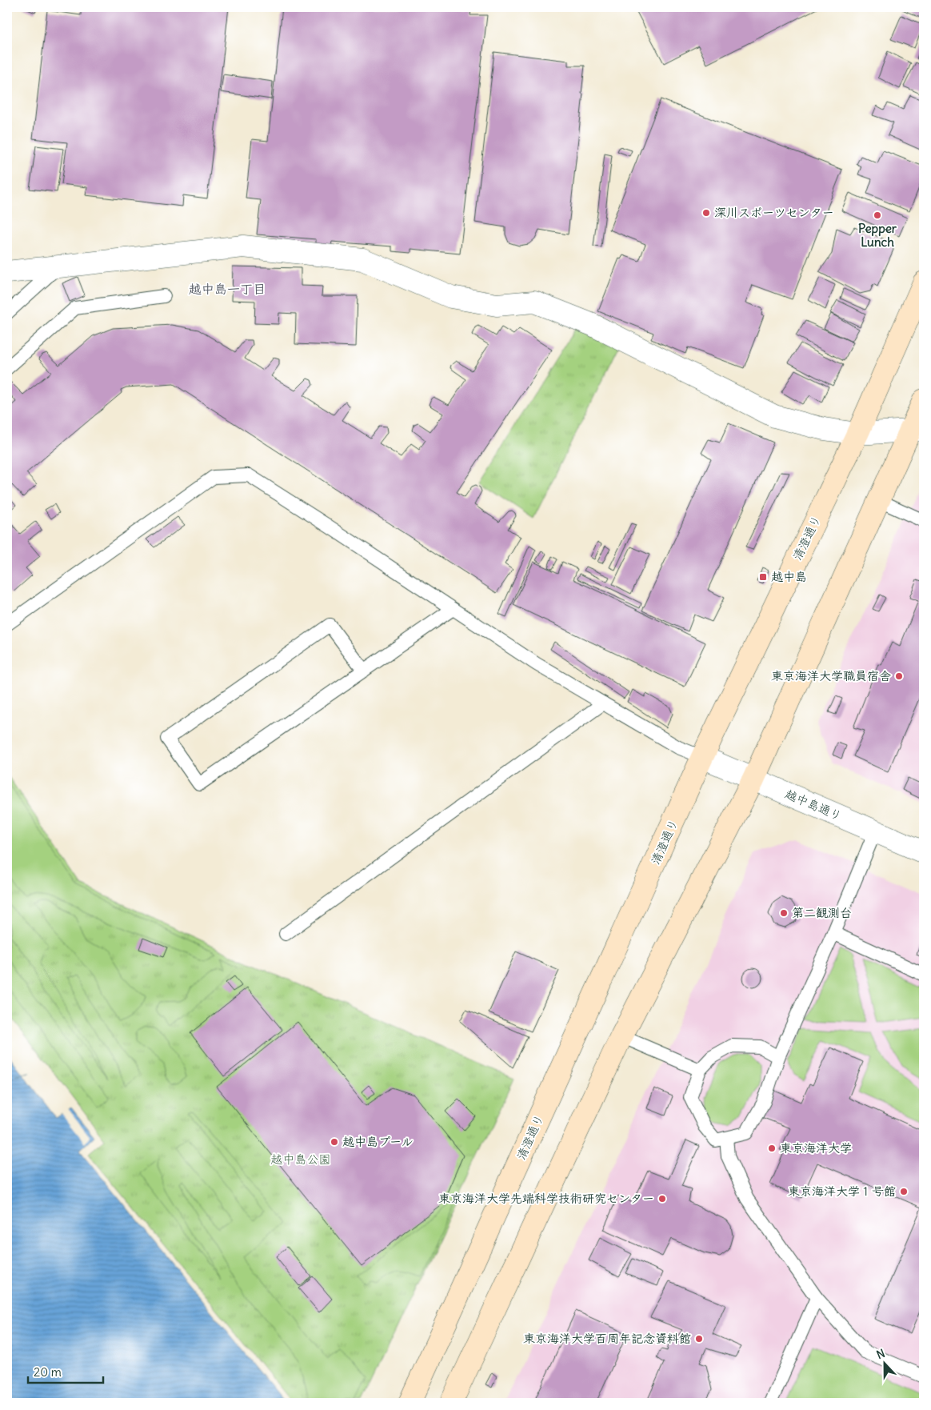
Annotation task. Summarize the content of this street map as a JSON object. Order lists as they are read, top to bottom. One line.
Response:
{"streets":{"main road":["清澄通り"],"street":["越中島通り"]},"crossings":[["清澄通り","越中島通り"]],"districts":["越中島一丁目"],"parks":["越中島公園"],"places":{"other":["深川スポーツセンター","Pepper Lunch","東京海洋大学職員宿舎","第二観測台","越中島プール","東京海洋大学","東京海洋大学１号館","東京海洋大学先端科学技術研究センター","東京海洋大学百周年記念資料館"],"transit":["越中島"]},"scale_bar":"20 m","north":"top"}
